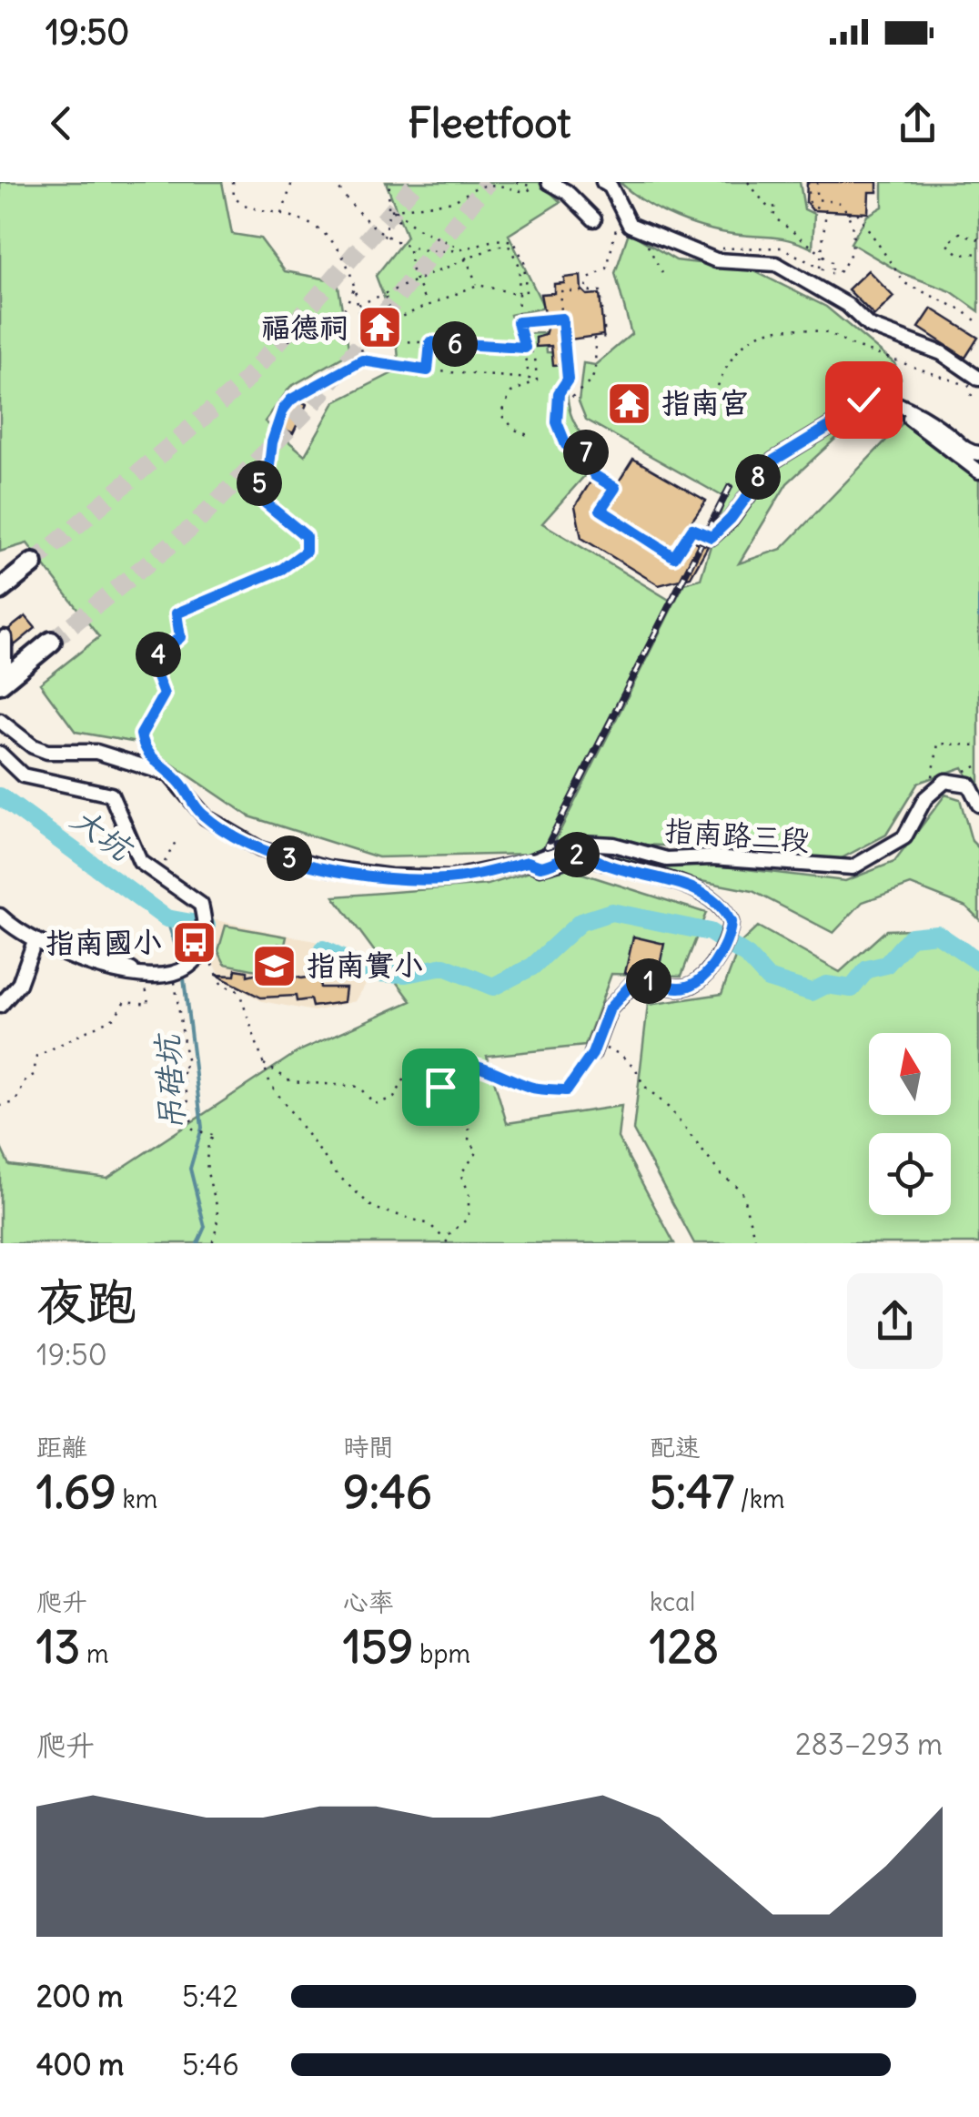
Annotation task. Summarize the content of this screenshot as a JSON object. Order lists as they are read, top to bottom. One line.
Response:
{"streets":{"street":["指南路三段"]},"water":["大坑","吊硞坑"],"places":{"temple":["福德祠","指南宮"],"bus stop":["指南國小"],"school or university":["指南實小"]},"north":"top","page":{"status":"19:50","header":"Fleetfoot","pins":["6","7","8","5","4","2","3","1"],"heading":["夜跑","19:50"],"stats":[["距離","1.69 km"],["時間","9:46"],["配速","5:47 /km"],["爬升","13 m"],["心率","159 bpm"],["kcal","128"]],"chart":["爬升","283–293 m"],"list":[{"name":"200 m","note":"5:42"},{"name":"400 m","note":"5:46"}]}}
